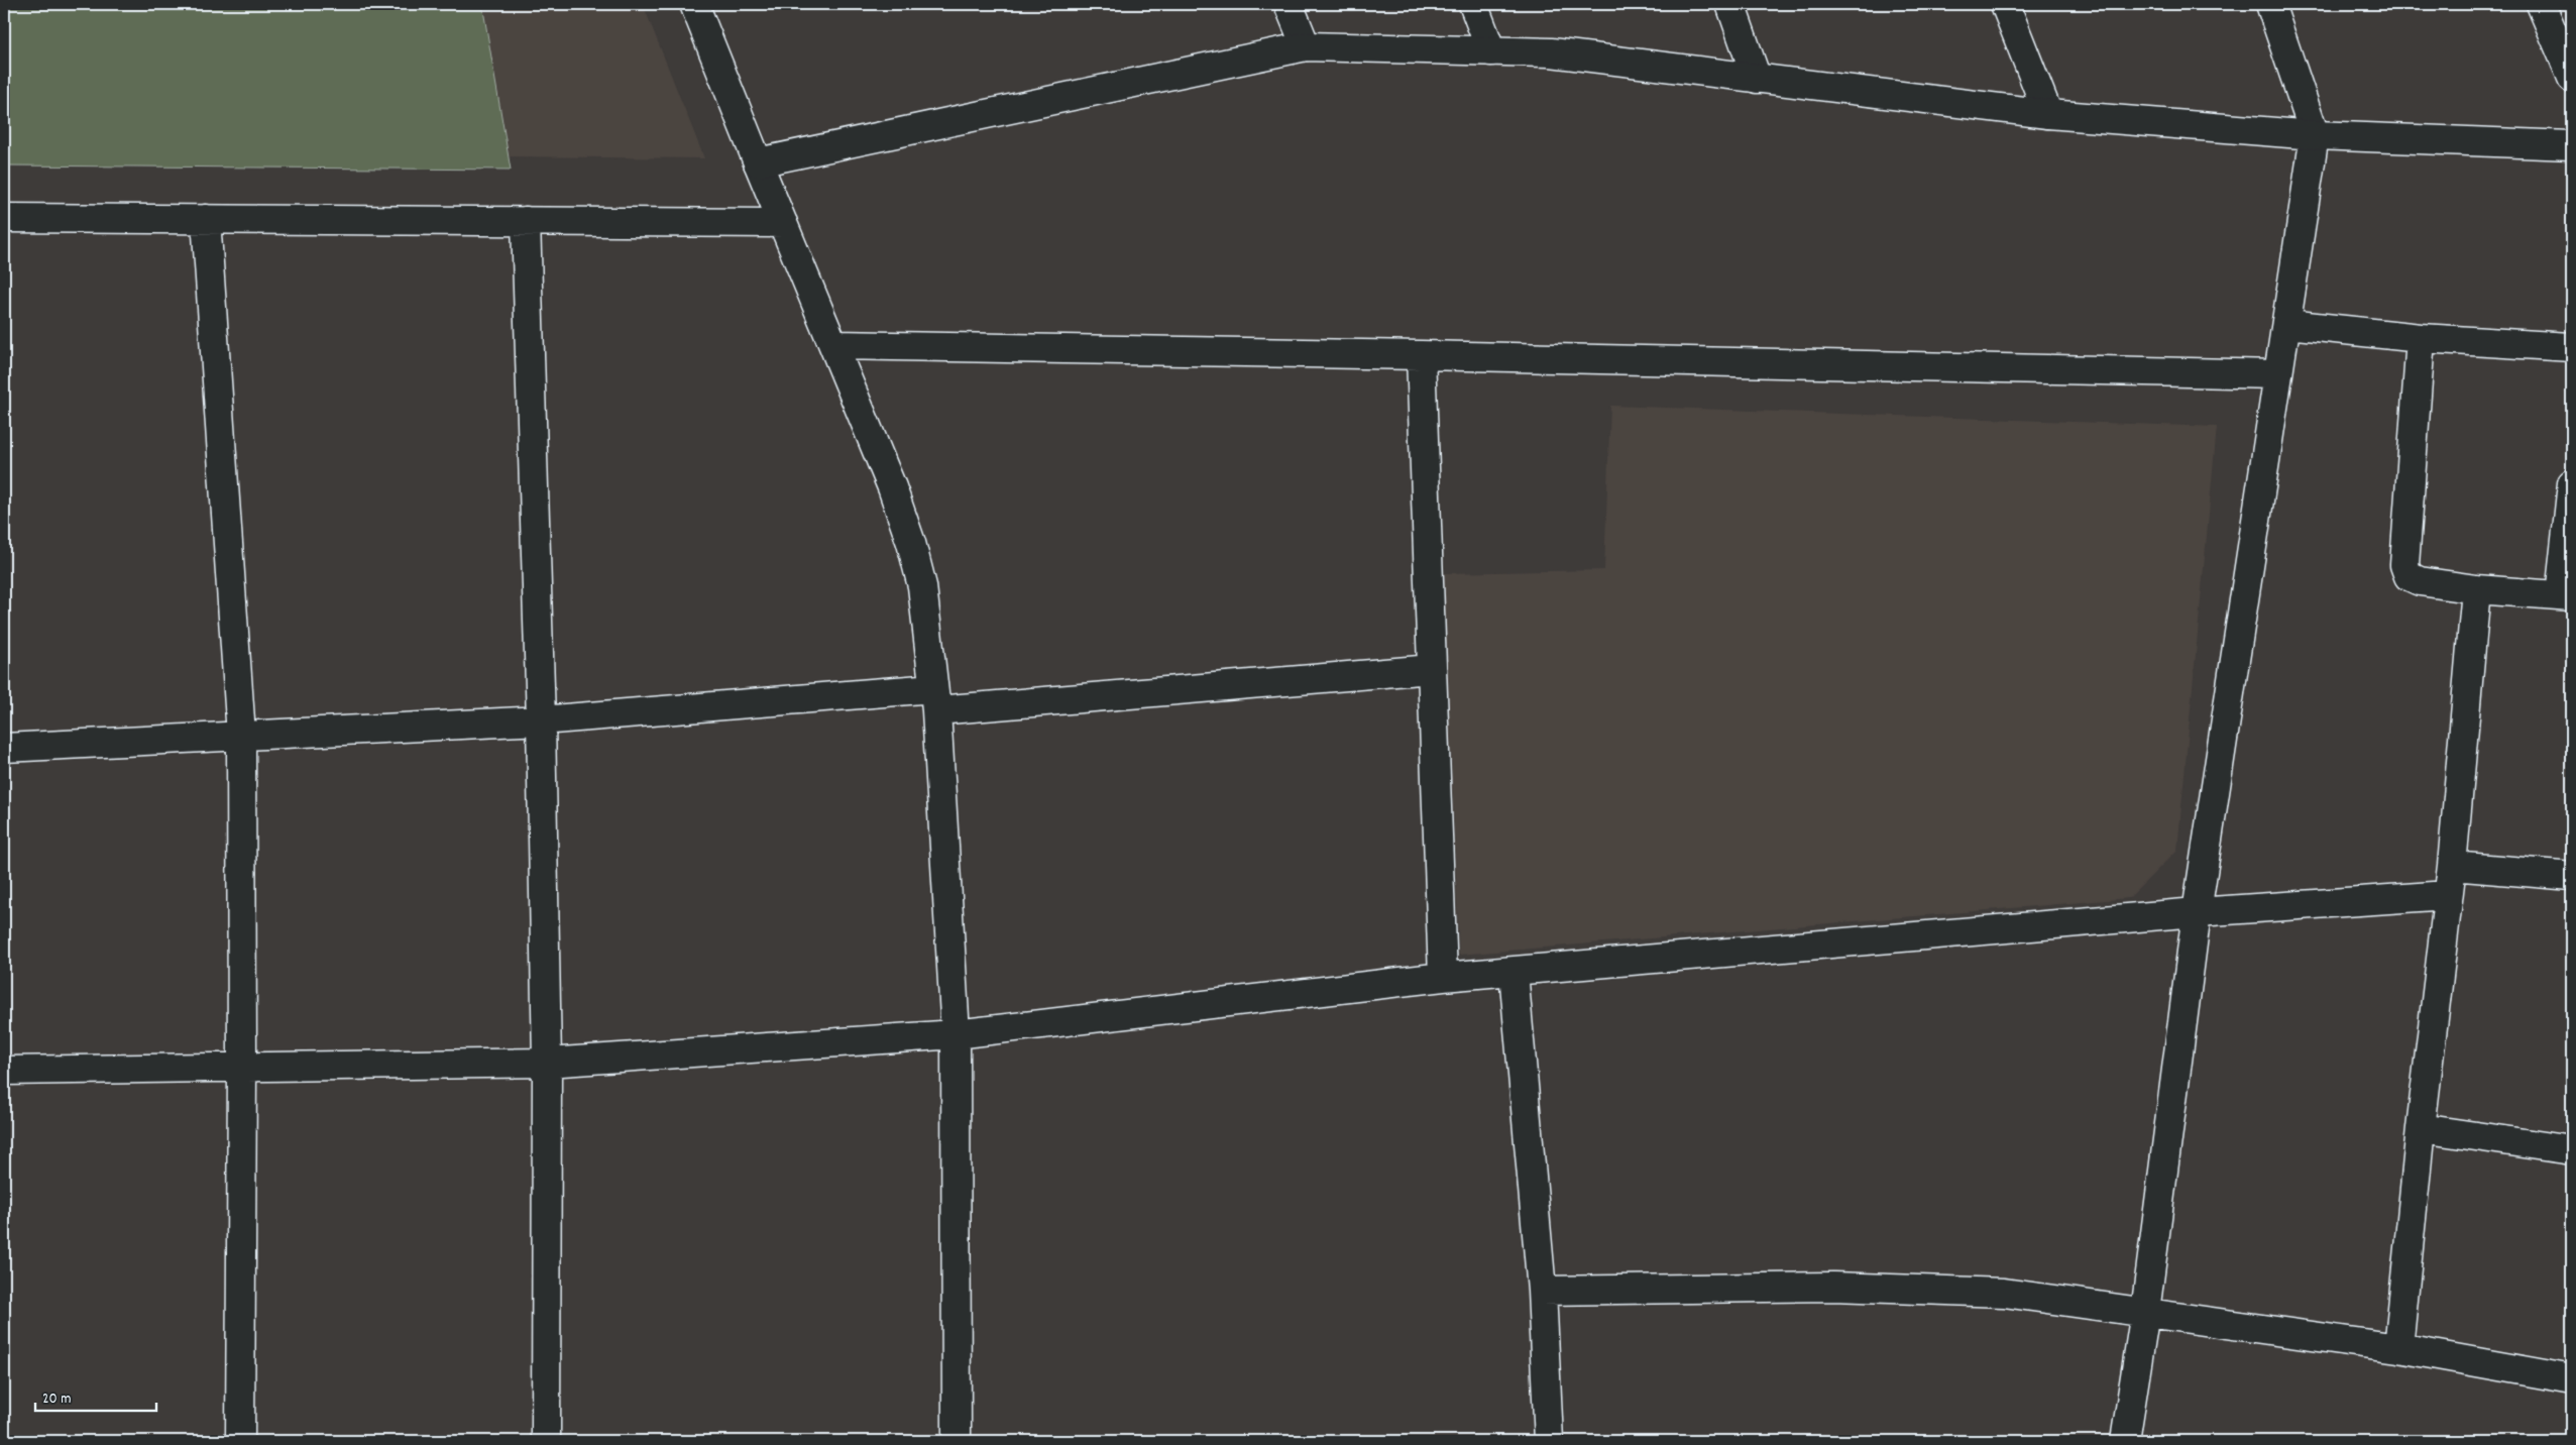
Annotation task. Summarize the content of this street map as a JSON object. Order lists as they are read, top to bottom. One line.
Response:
{"scale_bar":"20 m"}
